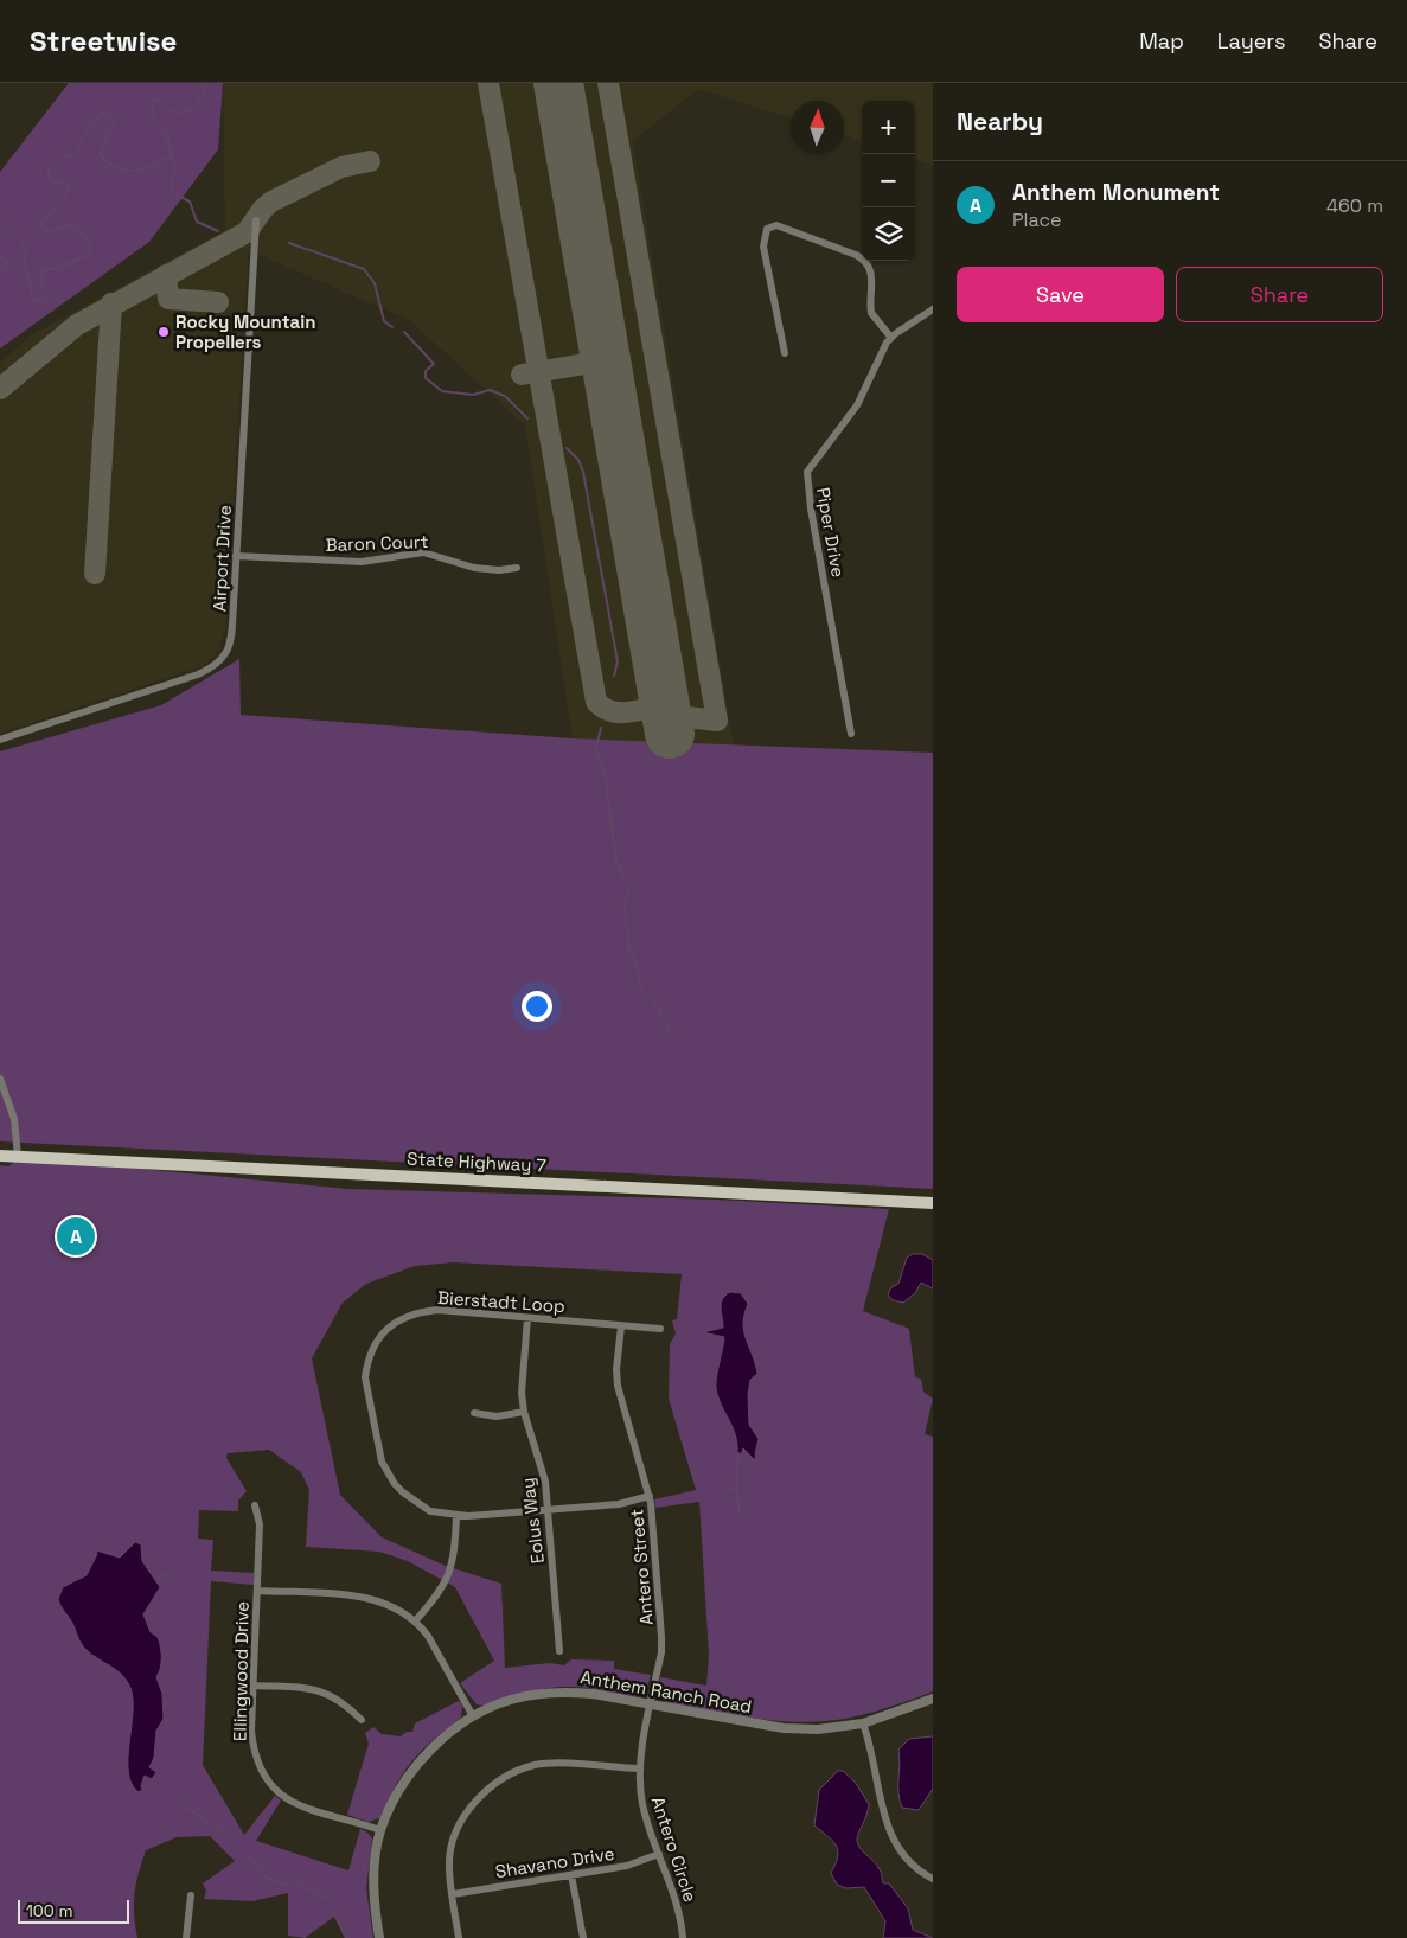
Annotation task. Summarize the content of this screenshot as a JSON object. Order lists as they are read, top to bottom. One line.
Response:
{"streets":{"main road":["State Highway 7"],"street":["Piper Drive","Baron Court","Airport Drive","Bierstadt Loop","Eolus Way","Antero Street","Ellingwood Drive","Anthem Ranch Road","Antero Circle","Shavano Drive"]},"crossings":[["Baron Court","Airport Drive"],["Bierstadt Loop","Eolus Way"],["Bierstadt Loop","Antero Street"],["Antero Street","Anthem Ranch Road"],["Antero Street","Antero Circle"],["Ellingwood Drive","Anthem Ranch Road"],["Anthem Ranch Road","Antero Circle"],["Antero Circle","Shavano Drive"]],"places":["Rocky Mountain Propellers"],"scale_bar":"100 m","north":"top","page":{"header":"Streetwise","nav":["Map","Layers","Share"],"heading":"Nearby","map_buttons":["+","−"],"list":[{"mark":"A","name":"Anthem Monument","note":"Place","value":"460 m"}],"buttons":["Save","Share"],"pins":"A","scale":"100 m"}}
